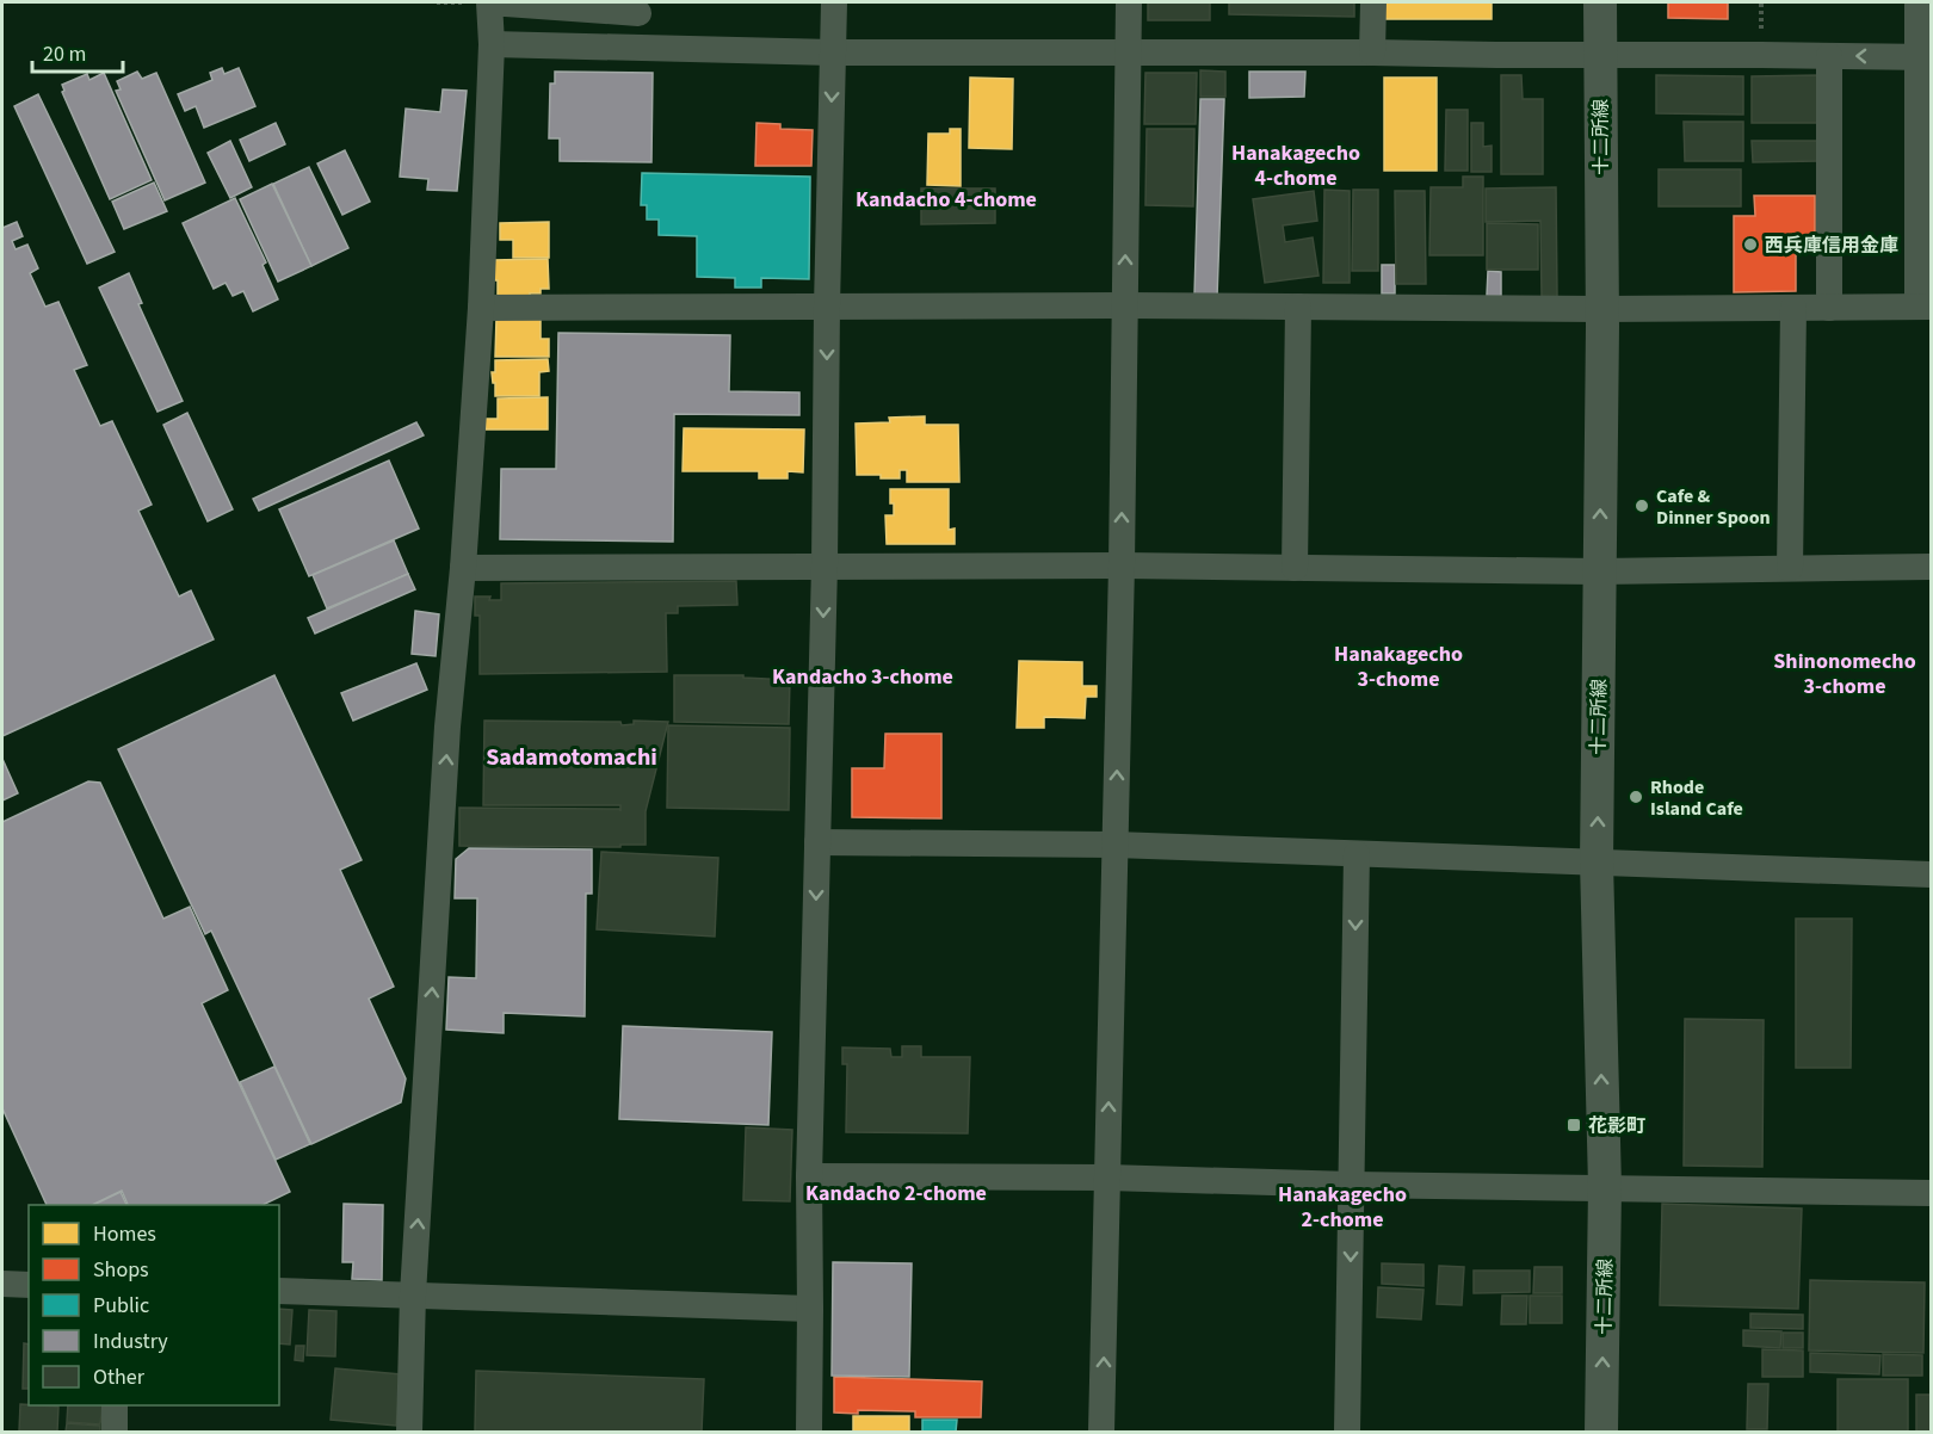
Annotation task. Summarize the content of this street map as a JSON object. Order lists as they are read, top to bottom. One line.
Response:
{"streets":{"street":["十二所線"]},"districts":["Hanakagecho 4-chome","Kandacho 4-chome","Hanakagecho 3-chome","Shinonomecho 3-chome","Kandacho 3-chome","Sadamotomachi","Kandacho 2-chome","Hanakagecho 2-chome"],"places":{"other":["西兵庫信用金庫","Cafe & Dinner Spoon","Rhode Island Cafe"],"transit":["花影町"]},"legend":["Homes","Shops","Public","Industry","Other"],"scale_bar":"20 m"}
